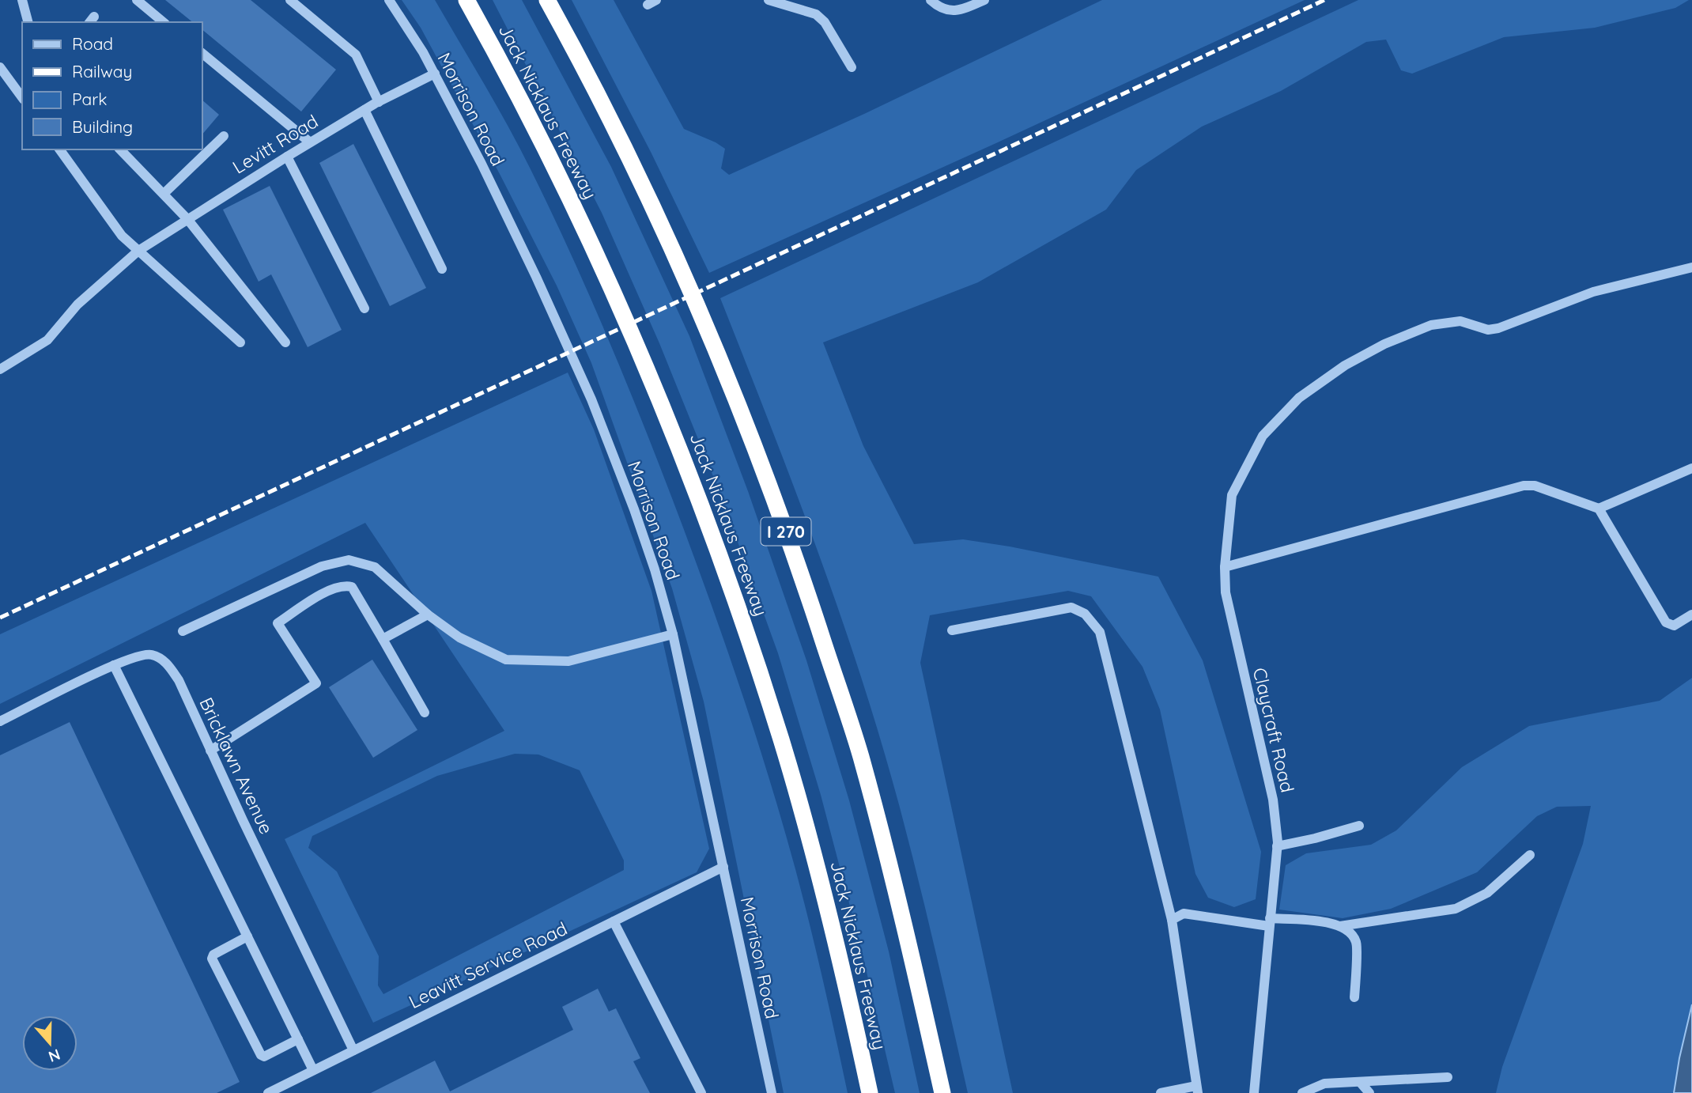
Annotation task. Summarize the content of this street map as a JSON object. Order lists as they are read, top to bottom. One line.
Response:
{"streets":{"highway":["Jack Nicklaus Freeway","I 270"],"street":["Morrison Road","Levitt Road","Claycraft Road","Bricklawn Avenue","Leavitt Service Road"]},"crossings":[["Morrison Road","Levitt Road"],["Morrison Road","Leavitt Service Road"],["Bricklawn Avenue","Leavitt Service Road"]],"legend":["Road","Railway","Park","Building"],"north":"bottom"}
